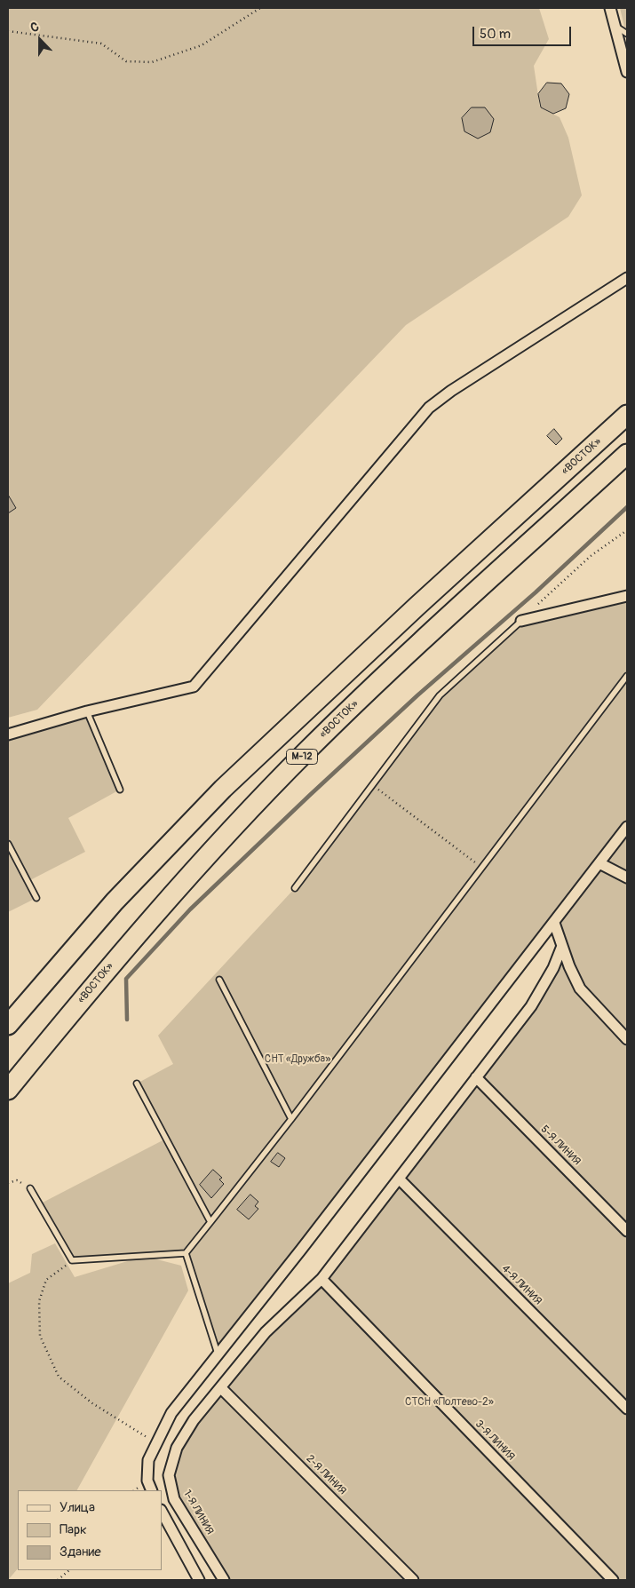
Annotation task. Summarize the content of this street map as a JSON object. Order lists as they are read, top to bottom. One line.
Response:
{"streets":{"highway":["«ВОСТОК»","М-12"],"street":["5-Я ЛИНИЯ","4-Я ЛИНИЯ","3-Я ЛИНИЯ","2-Я ЛИНИЯ","1-Я ЛИНИЯ"]},"crossings":[["5-Я ЛИНИЯ","1-Я ЛИНИЯ"],["4-Я ЛИНИЯ","1-Я ЛИНИЯ"],["3-Я ЛИНИЯ","1-Я ЛИНИЯ"],["2-Я ЛИНИЯ","1-Я ЛИНИЯ"]],"parks":["СНТ «Дружба»","СТСН «Полтево-2»"],"legend":["Улица","Парк","Здание"],"scale_bar":"50 m","north":"top"}
